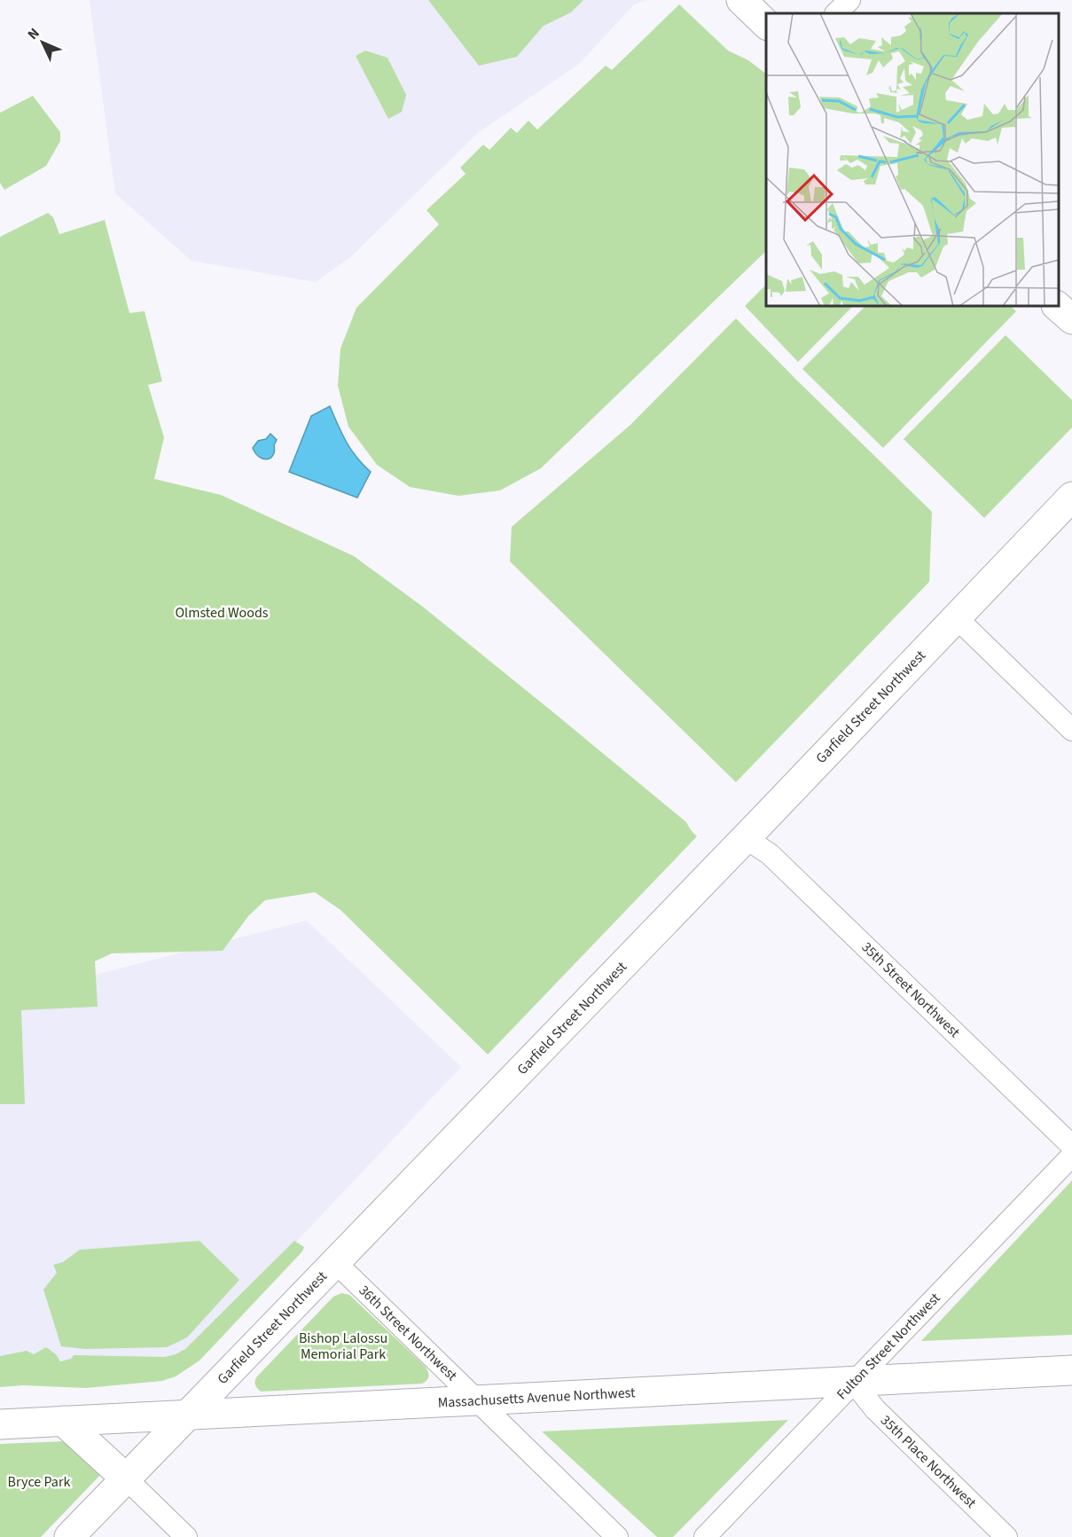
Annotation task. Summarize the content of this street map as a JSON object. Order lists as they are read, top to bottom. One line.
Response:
{"streets":{"main road":["Garfield Street Northwest","Massachusetts Avenue Northwest"],"street":["35th Street Northwest","36th Street Northwest","Fulton Street Northwest","35th Place Northwest"]},"crossings":[["Garfield Street Northwest","35th Street Northwest"],["Garfield Street Northwest","36th Street Northwest"],["Garfield Street Northwest","Massachusetts Avenue Northwest"],["36th Street Northwest","Massachusetts Avenue Northwest"],["Fulton Street Northwest","Massachusetts Avenue Northwest"],["Fulton Street Northwest","35th Place Northwest"],["Massachusetts Avenue Northwest","35th Place Northwest"]],"parks":["Olmsted Woods","Bishop Lalossu Memorial Park","Bryce Park"],"north":"top left"}
